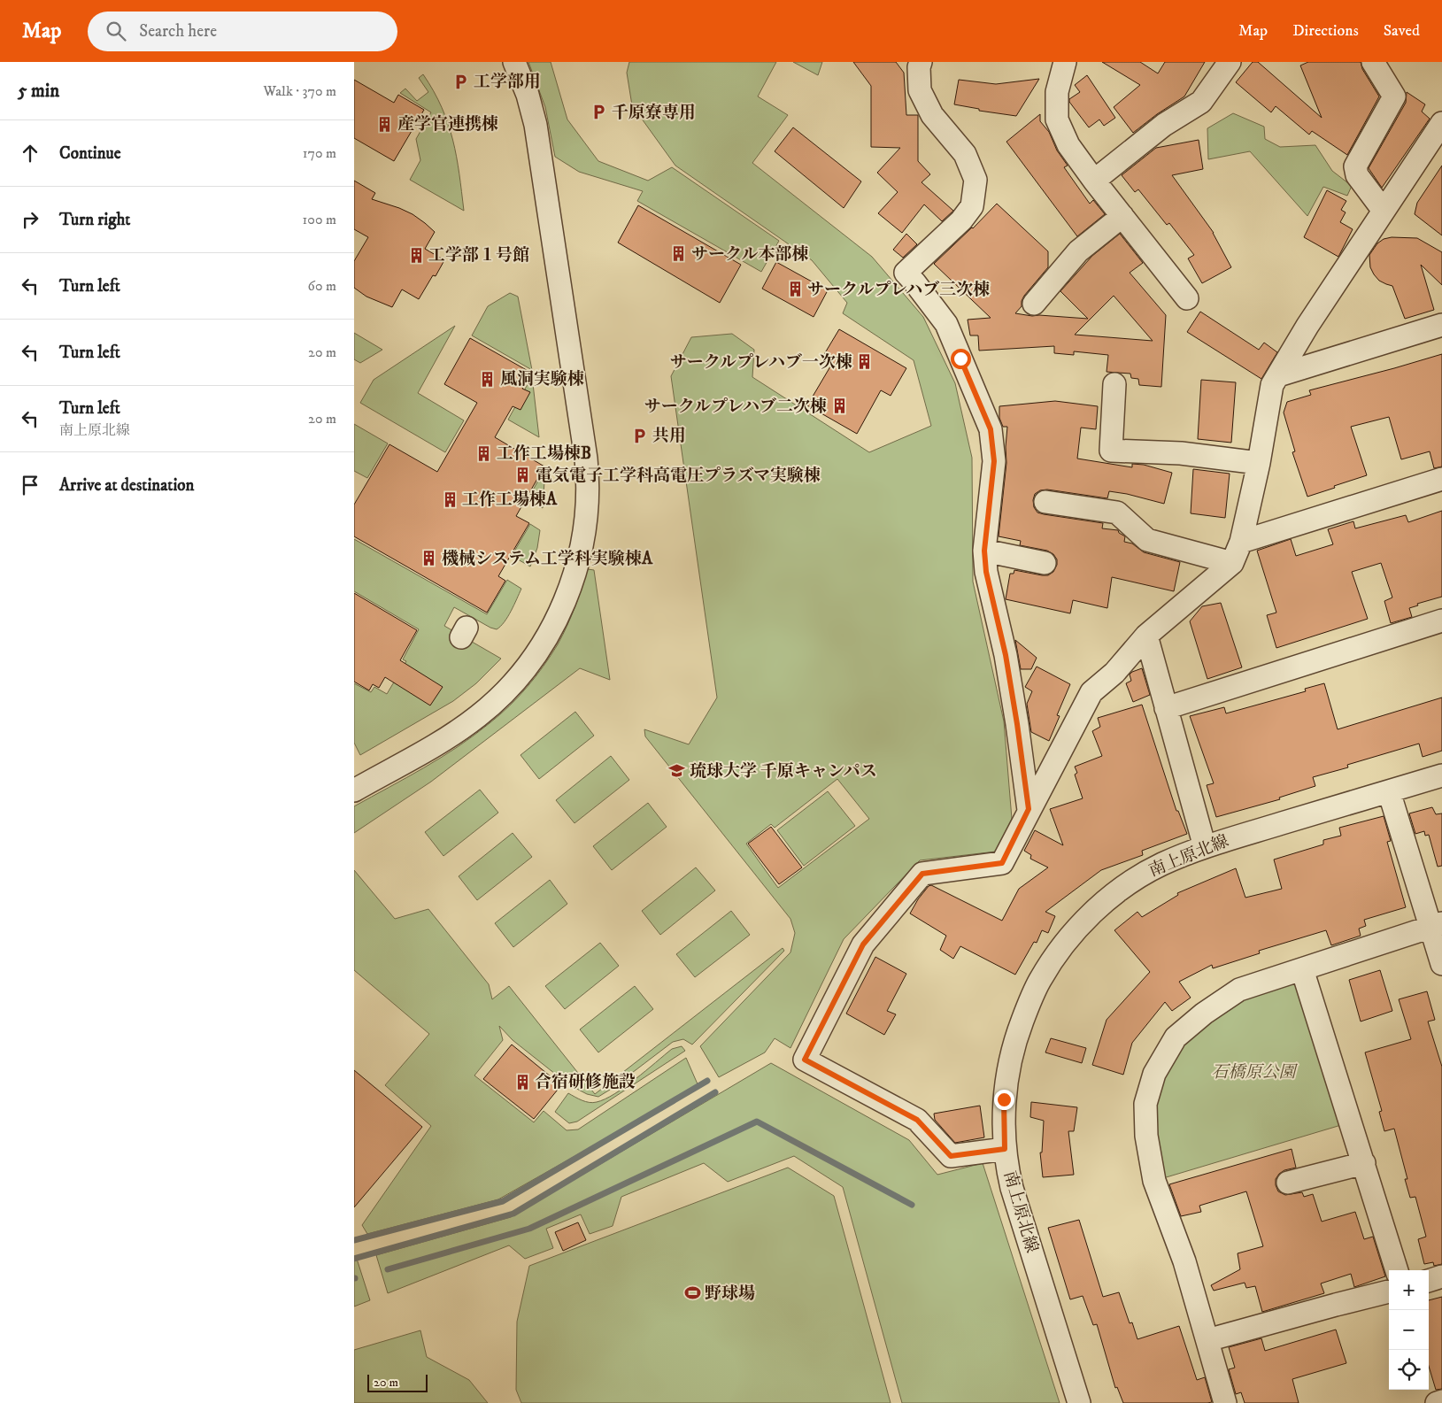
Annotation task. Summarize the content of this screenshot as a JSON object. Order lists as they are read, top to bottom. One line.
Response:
{"streets":{"street":["南上原北線"]},"parks":["石橋原公園"],"places":{"parking":["工学部用","千原寮専用","共用"],"building":["産学官連携棟","サークル本部棟","工学部１号館","サークルプレハブ三次棟","サークルプレハブ一次棟","風洞実験棟","サークルプレハブ二次棟","工作工場棟B","電気電子工学科高電圧プラズマ実験棟","工作工場棟A","機械システム工学科実験棟A","合宿研修施設"],"school or university":["琉球大学 千原キャンパス"],"sports":["野球場"]},"scale_bar":"20 m","page":{"header":"Map","search":"Search here","nav":["Map","Directions","Saved"],"heading":["5 min","Walk · 370 m"],"list":[["Continue","170 m"],["Turn right","100 m"],["Turn left","60 m"],["Turn left","20 m"],["Turn left","南上原北線","20 m"],"Arrive at destination"],"map_buttons":["+","−"],"scale":"20 m"}}
